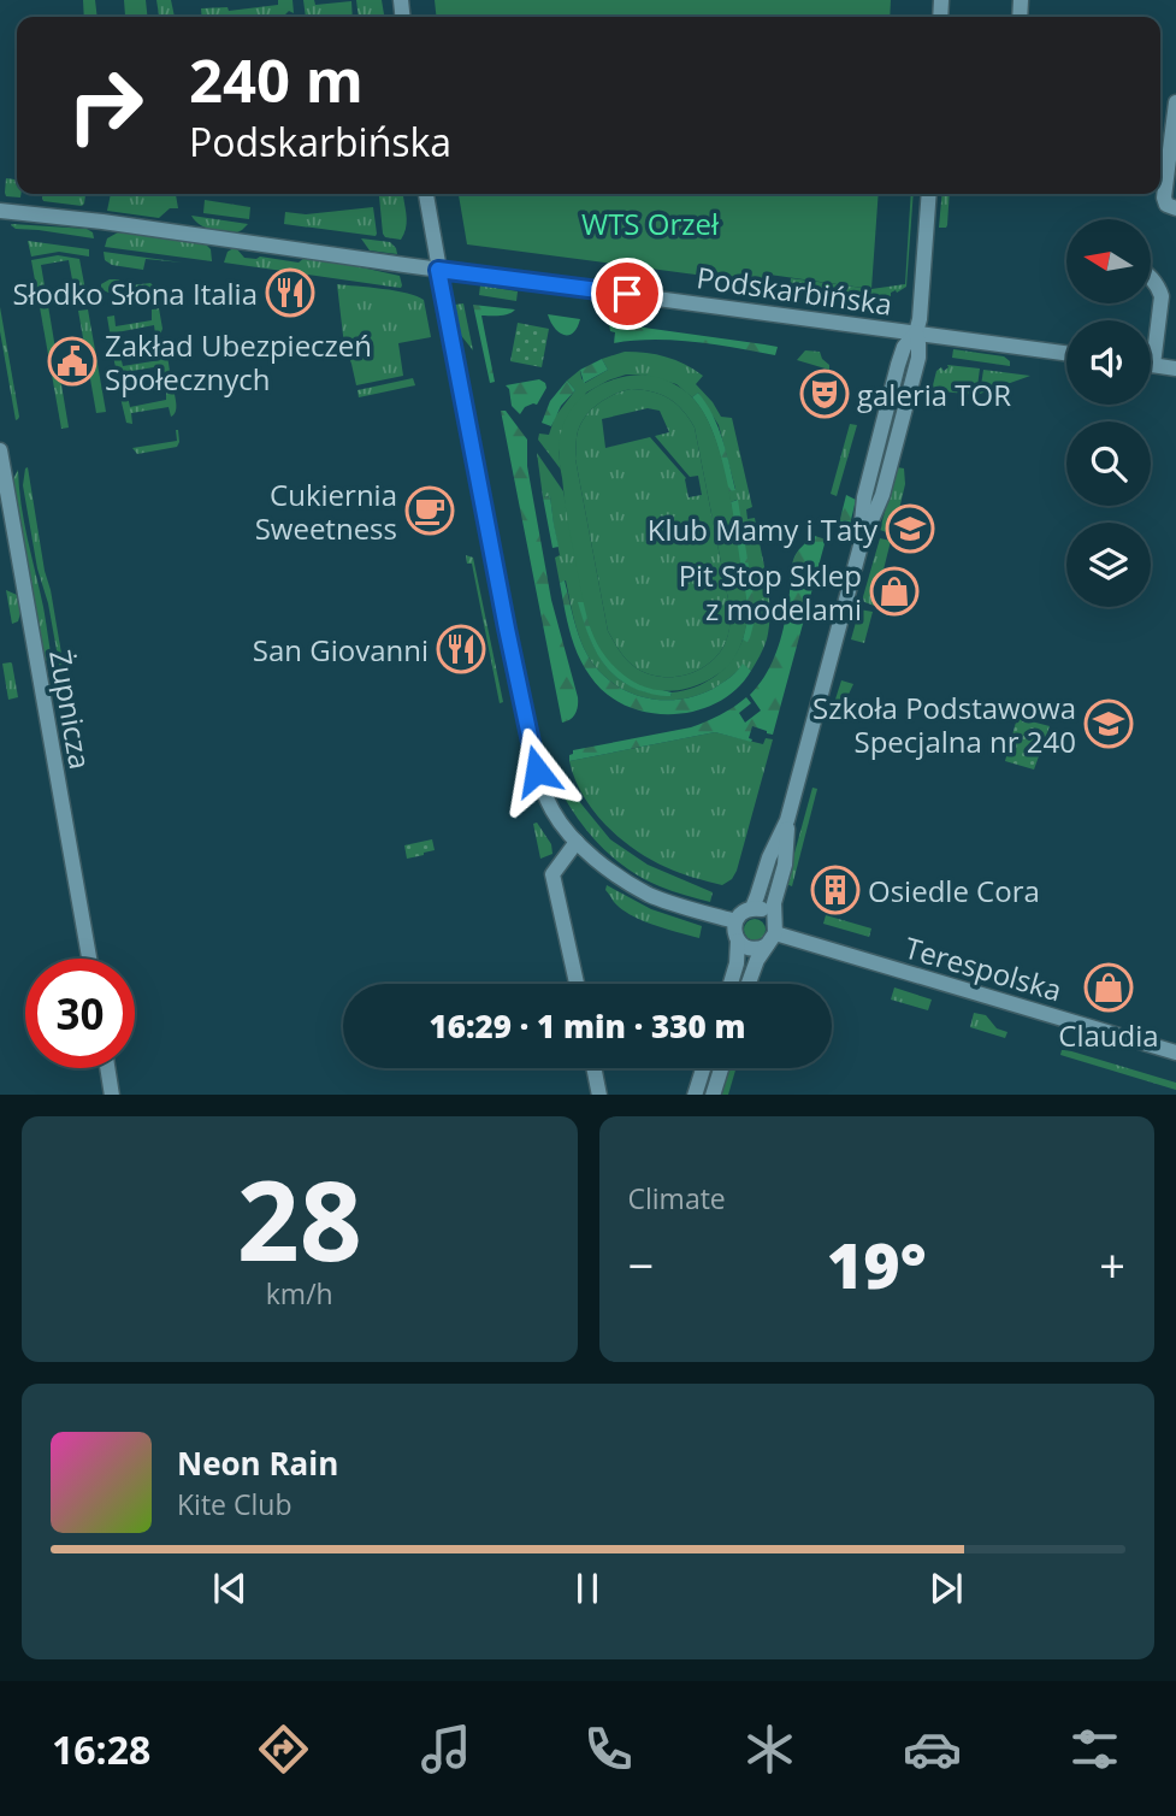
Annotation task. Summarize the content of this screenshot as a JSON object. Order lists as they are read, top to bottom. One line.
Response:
{"streets":{"street":["Podskarbińska","Żupnicza","Terespolska"]},"parks":["WTS Orzeł"],"places":{"restaurant":["Słodko Słona Italia","San Giovanni"],"public building":["Zakład Ubezpieczeń Społecznych"],"theatre":["galeria TOR"],"cafe":["Cukiernia Sweetness"],"school or university":["Klub Mamy i Taty","Szkoła Podstawowa Specjalna nr 240"],"shop":["Pit Stop Sklep z modelami","Claudia"],"building":["Osiedle Cora"]},"north":"left","page":{"turn":["240 m","Podskarbińska"],"limit":"30","trip":"16:29 · 1 min · 330 m","tile":[["28","km/h"],"Climate"],"heat":["−","19°","+"],"song":["Neon Rain","Kite Club"],"tabs":"16:28"}}
